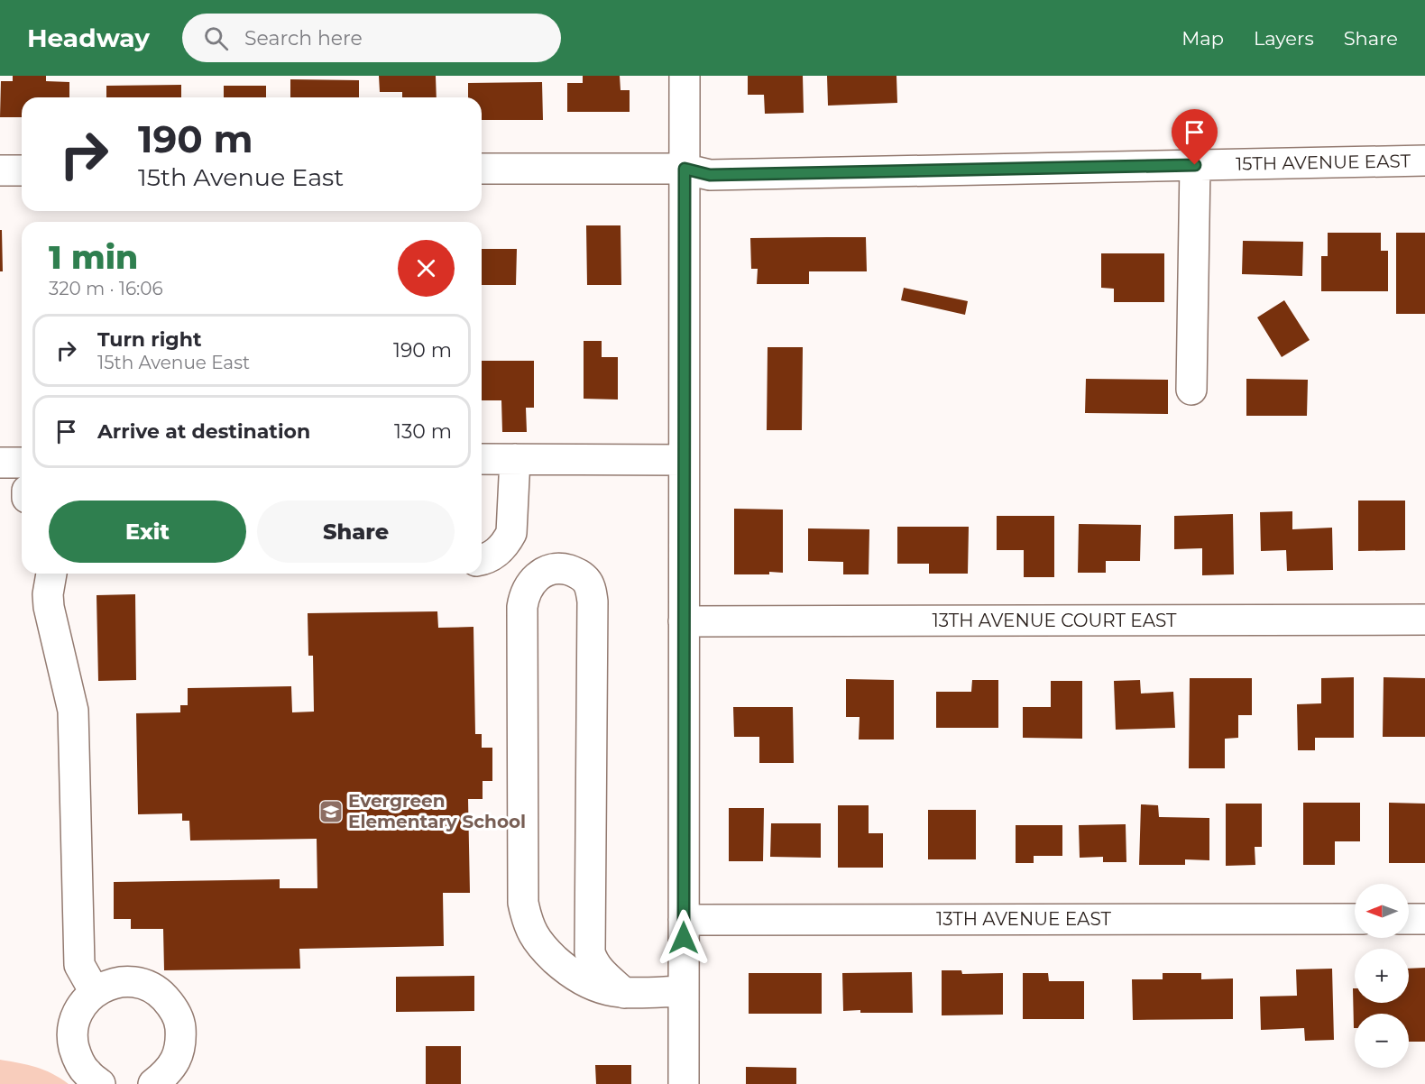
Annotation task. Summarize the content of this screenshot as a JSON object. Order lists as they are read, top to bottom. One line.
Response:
{"streets":{"street":["15TH AVENUE EAST","13TH AVENUE COURT EAST","13TH AVENUE EAST"]},"places":{"school or university":["Evergreen Elementary School"]},"north":"left","page":{"header":"Headway","search":"Search here","nav":["Map","Layers","Share"],"turn":["190 m","15th Avenue East"],"heading":["1 min","320 m · 16:06"],"list":[{"name":"Turn right","note":"15th Avenue East","value":"190 m"},{"name":"Arrive at destination","value":"130 m"}],"buttons":["Exit","Share"],"map_buttons":["+","−"]}}
